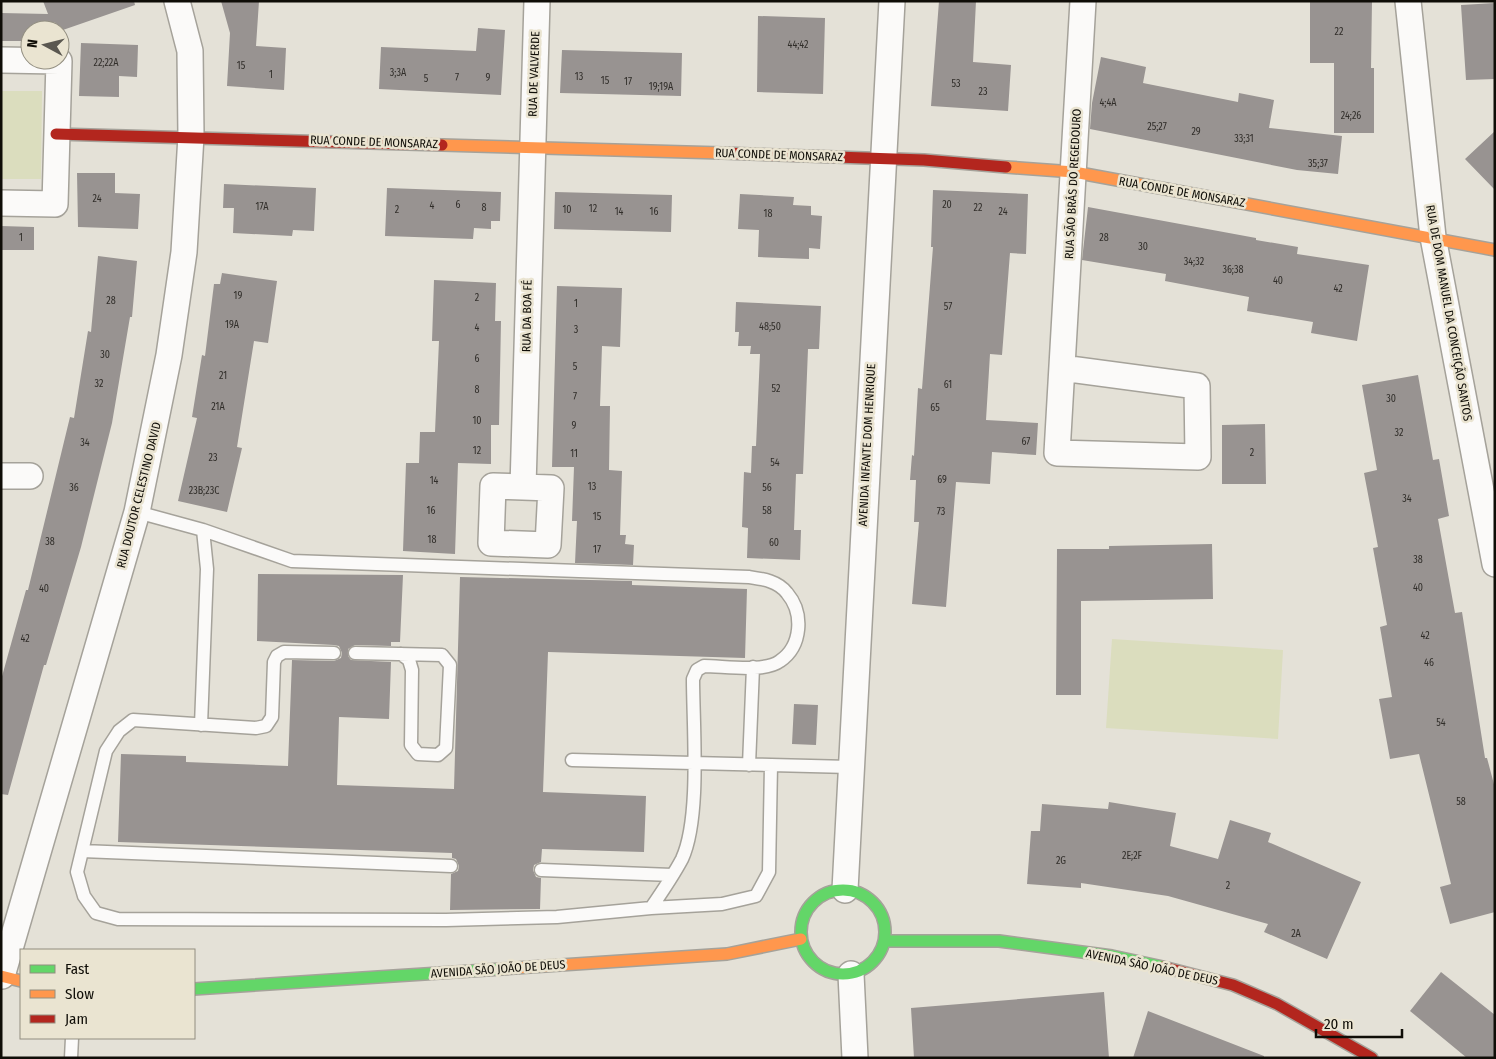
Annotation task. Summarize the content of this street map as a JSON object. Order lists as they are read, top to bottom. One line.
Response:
{"streets":{"street":["RUA DE VALVERDE","RUA CONDE DE MONSARAZ","RUA SÃO BRÁS DO REGEDOURO","RUA DE DOM MANUEL DA CONCEIÇÃO SANTOS","RUA DA BOA FÉ","AVENIDA INFANTE DOM HENRIQUE","RUA DOUTOR CELESTINO DAVID","AVENIDA SÃO JOÃO DE DEUS"]},"crossings":[["RUA DE VALVERDE","RUA CONDE DE MONSARAZ"],["RUA DE VALVERDE","RUA DA BOA FÉ"],["RUA CONDE DE MONSARAZ","RUA SÃO BRÁS DO REGEDOURO"],["RUA CONDE DE MONSARAZ","RUA DE DOM MANUEL DA CONCEIÇÃO SANTOS"],["RUA CONDE DE MONSARAZ","RUA DA BOA FÉ"],["RUA CONDE DE MONSARAZ","AVENIDA INFANTE DOM HENRIQUE"],["RUA CONDE DE MONSARAZ","RUA DOUTOR CELESTINO DAVID"],["AVENIDA INFANTE DOM HENRIQUE","AVENIDA SÃO JOÃO DE DEUS"]],"house_numbers":["22","44;42","22;22A","15","3;3A","1","13","7","9","5","15","17","53","19;19A","23","4;4A","24;26","25;27","29","33;31","35;37","24","6","20","4","17A","8","22","12","2","10","14","16","24","18","1","28","30","34;32","36;38","40","42","19","2","28","1","57","19A","48;50","4","3","30","6","5","21","32","61","52","8","7","30","21A","65","10","9","32","67","34","12","2","11","23","54","69","14","13","36","56","23B;23C","34","16","58","73","15","18","38","60","17","38","40","40","42","42","46","54","58","2E;2F","2G","2","2A"],"legend":["Fast","Slow","Jam"],"scale_bar":"20 m","north":"left"}
